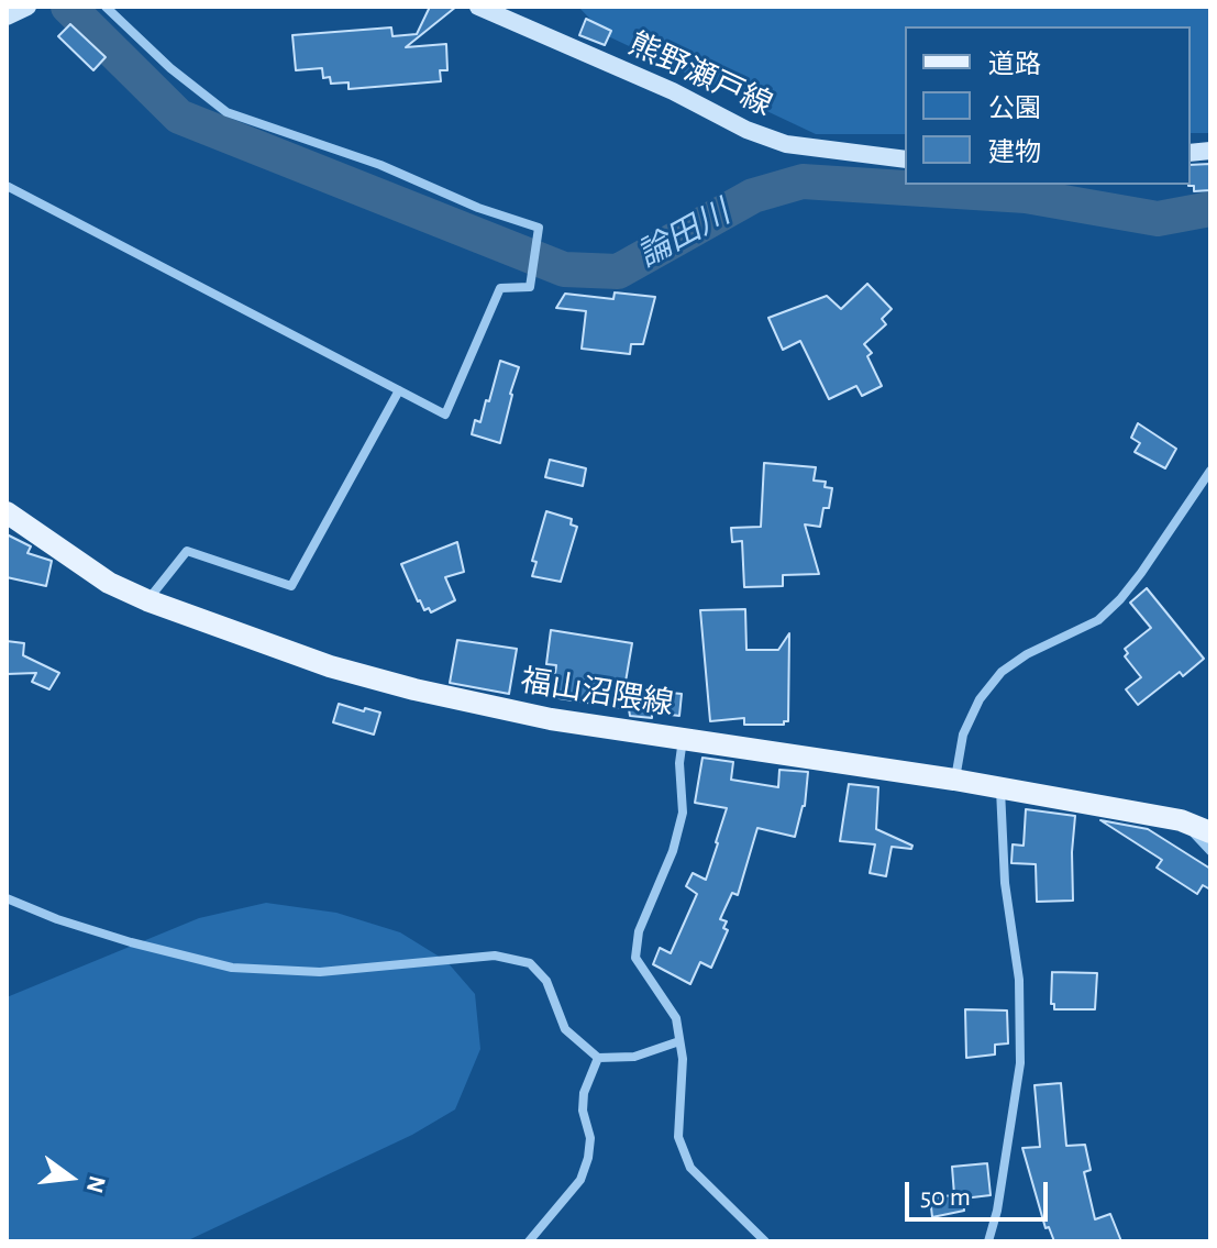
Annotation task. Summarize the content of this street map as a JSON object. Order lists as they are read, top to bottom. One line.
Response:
{"streets":{"main road":["熊野瀬戸線","福山沼隈線"]},"water":["論田川"],"legend":["道路","公園","建物"],"scale_bar":"50 m","north":"right"}
